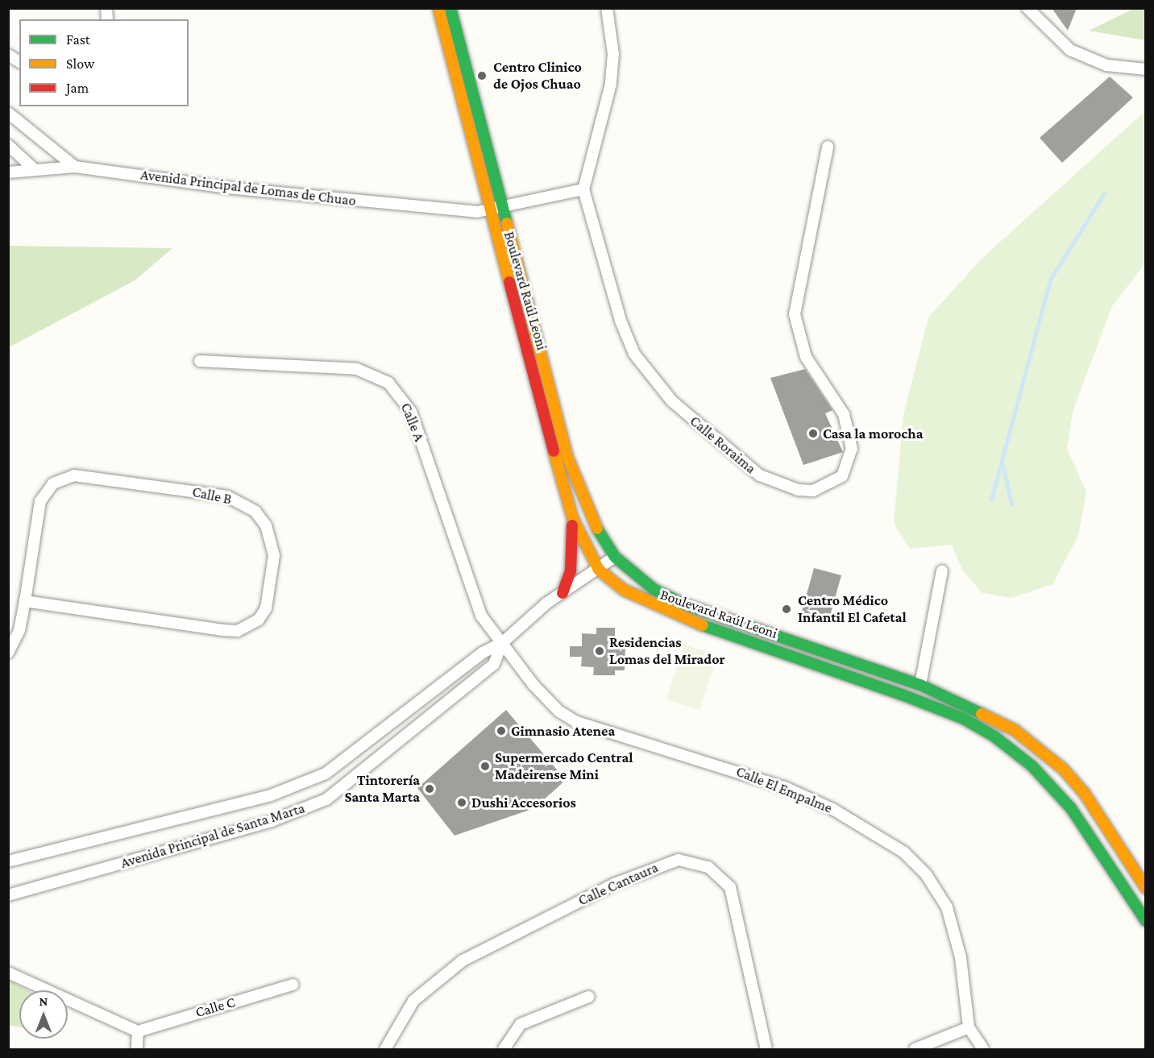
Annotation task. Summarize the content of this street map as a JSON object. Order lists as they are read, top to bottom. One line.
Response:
{"streets":{"street":["Avenida Principal de Lomas de Chuao","Boulevard Raúl Leoni","Calle A","Calle Roraima","Calle B","Calle El Empalme","Avenida Principal de Santa Marta","Calle Cantaura","Calle C"]},"crossings":[["Avenida Principal de Lomas de Chuao","Boulevard Raúl Leoni"],["Avenida Principal de Lomas de Chuao","Calle Roraima"],["Boulevard Raúl Leoni","Avenida Principal de Santa Marta"],["Calle A","Calle El Empalme"],["Calle A","Avenida Principal de Santa Marta"],["Calle El Empalme","Avenida Principal de Santa Marta"]],"places":["Centro Clinico de Ojos Chuao","Casa la morocha","Centro Médico Infantil El Cafetal","Residencias Lomas del Mirador","Gimnasio Atenea","Supermercado Central Madeirense Mini","Tintorería Santa Marta","Dushi Accesorios"],"legend":["Fast","Slow","Jam"],"north":"top"}
